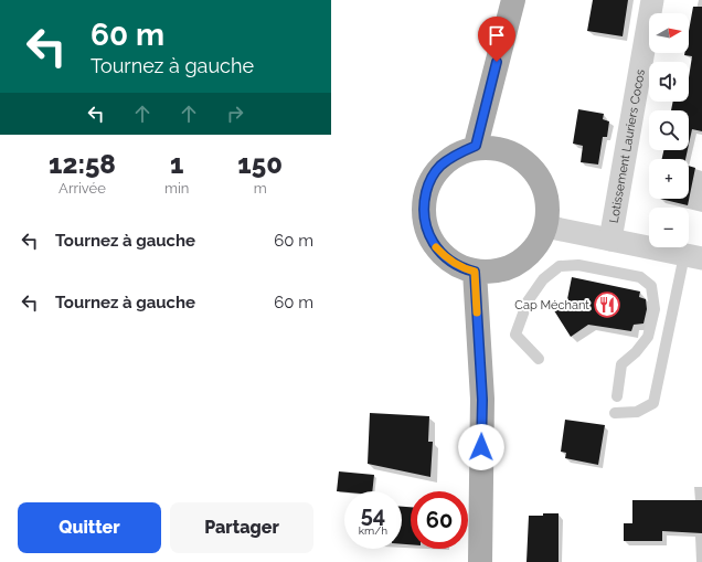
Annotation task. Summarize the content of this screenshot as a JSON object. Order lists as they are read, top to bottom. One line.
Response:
{"streets":{"street":["Lotissement Lauriers Cocos"]},"places":{"restaurant":["Cap Méchant"]},"north":"right","page":{"turn":["60 m","Tournez à gauche"],"map_buttons":["+","−"],"eta":["12:58","Arrivée","1","min","150","m"],"list":[{"name":"Tournez à gauche","value":"60 m"},{"name":"Tournez à gauche","value":"60 m"}],"speed":"54 km/h","limit":"60","buttons":["Quitter","Partager"]}}
